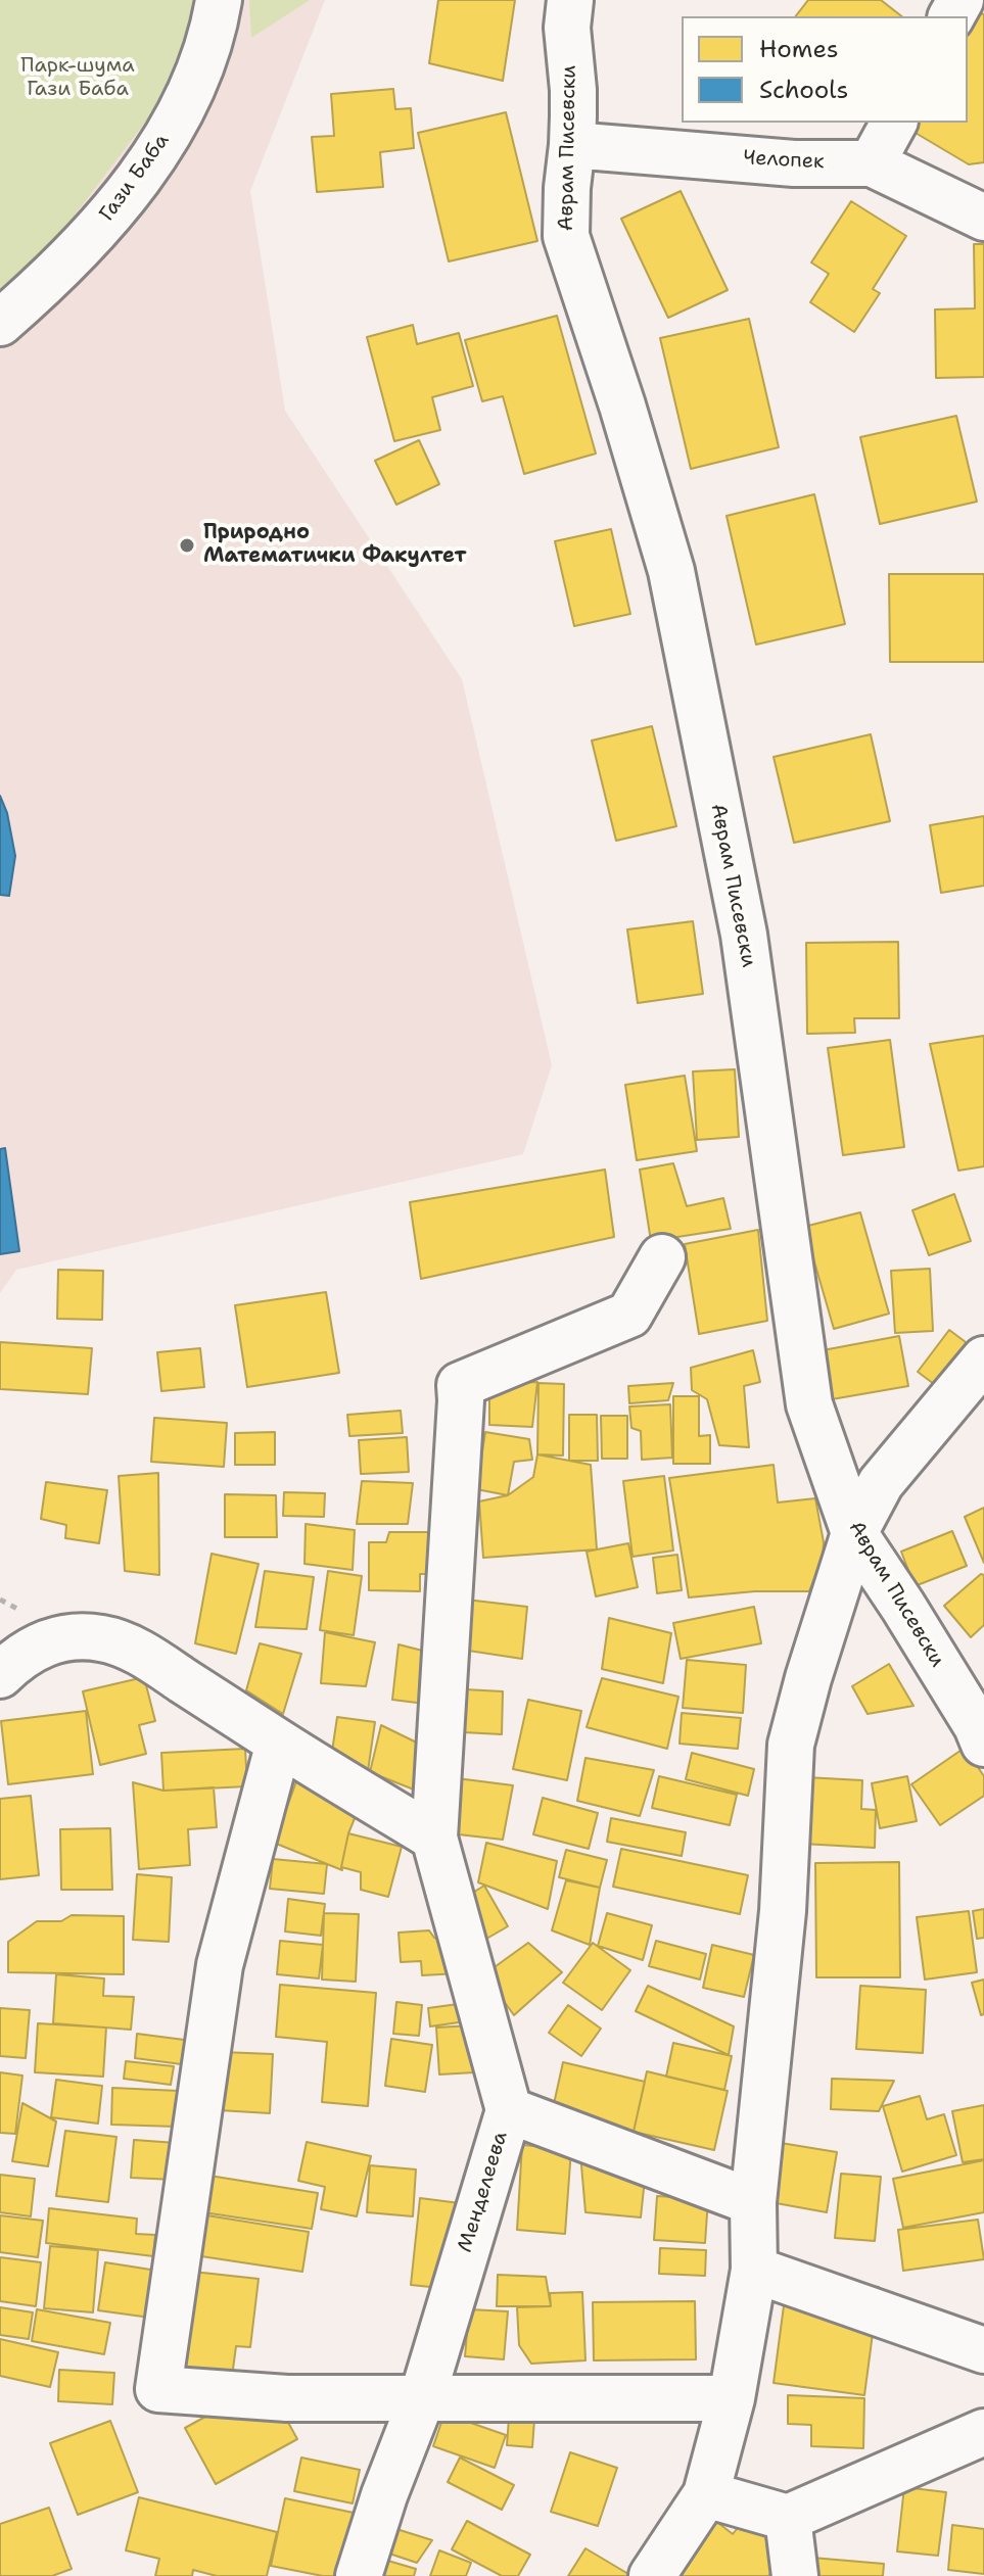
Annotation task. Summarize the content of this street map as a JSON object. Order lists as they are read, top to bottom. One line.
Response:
{"streets":{"street":["Аврам Писевски","Челопек","Гази Баба","Менделеева"]},"crossings":[["Аврам Писевски","Челопек"]],"parks":["Парк-шума Гази Баба"],"places":["Природно Математички Факултет"],"legend":["Homes","Schools"]}
